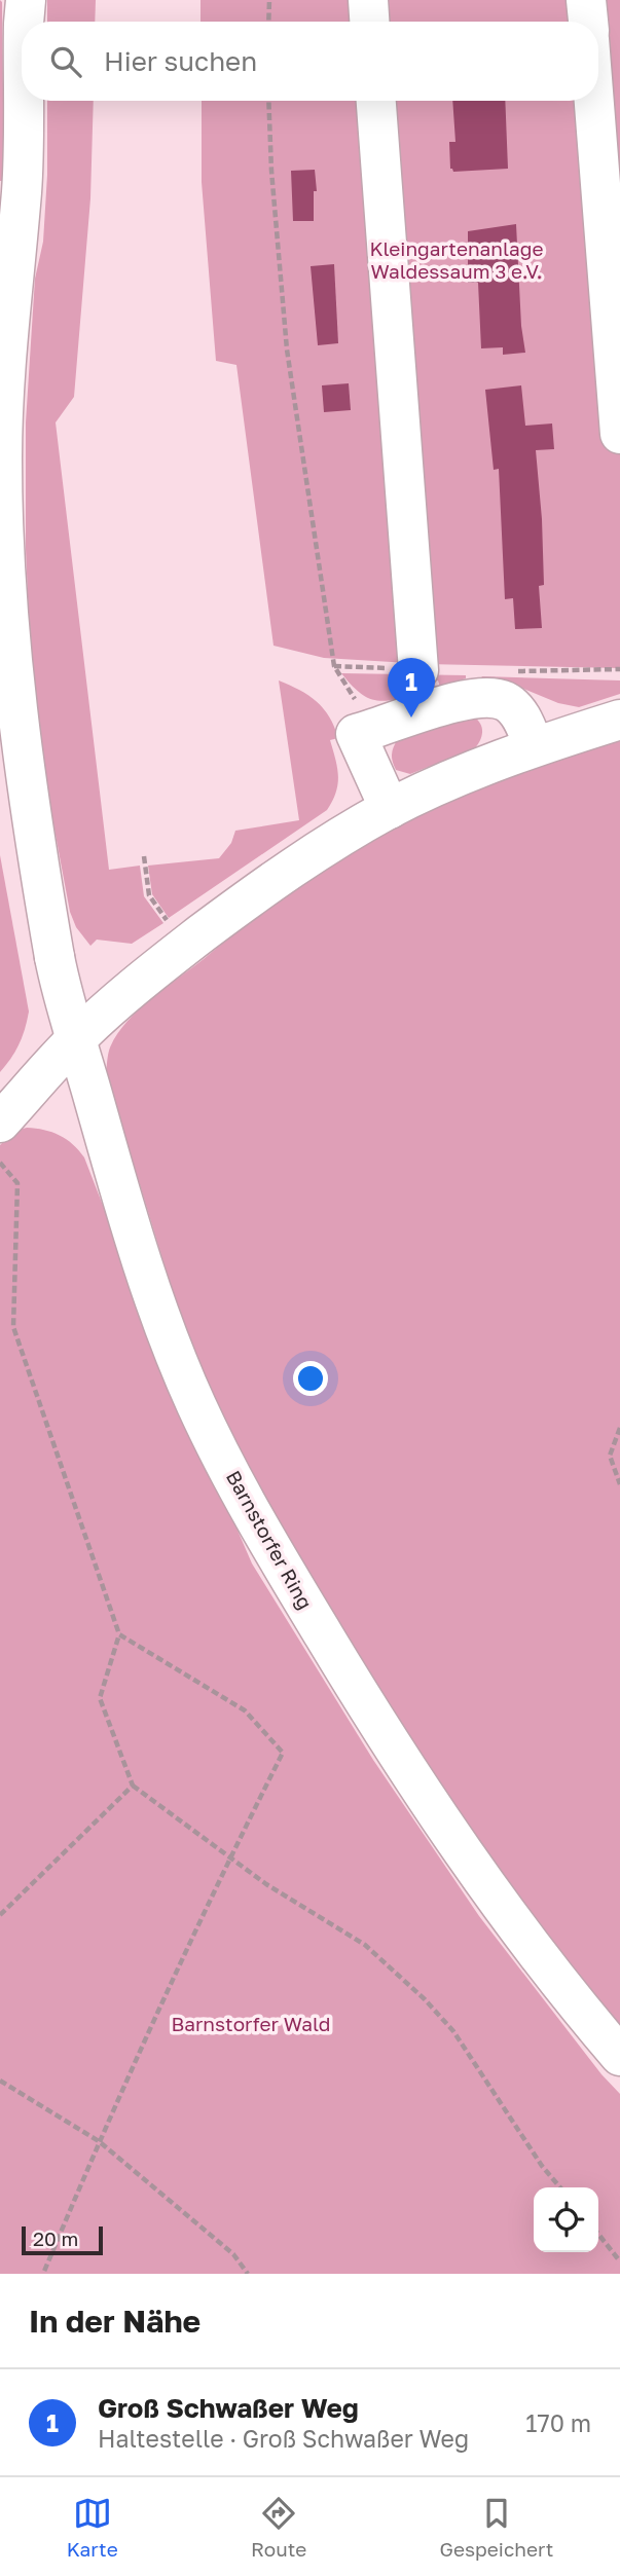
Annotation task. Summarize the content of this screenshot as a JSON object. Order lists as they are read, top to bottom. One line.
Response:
{"streets":{"main road":["Barnstorfer Ring"]},"parks":["Kleingartenanlage Waldessaum 3 e.V.","Barnstorfer Wald"],"scale_bar":"20 m","page":{"search":"Hier suchen","pins":"1","scale":"20 m","heading":"In der Nähe","list":[{"mark":"1","name":"Groß Schwaßer Weg","note":"Haltestelle · Groß Schwaßer Weg","value":"170 m"}],"nav":["Karte","Route","Gespeichert"]}}
